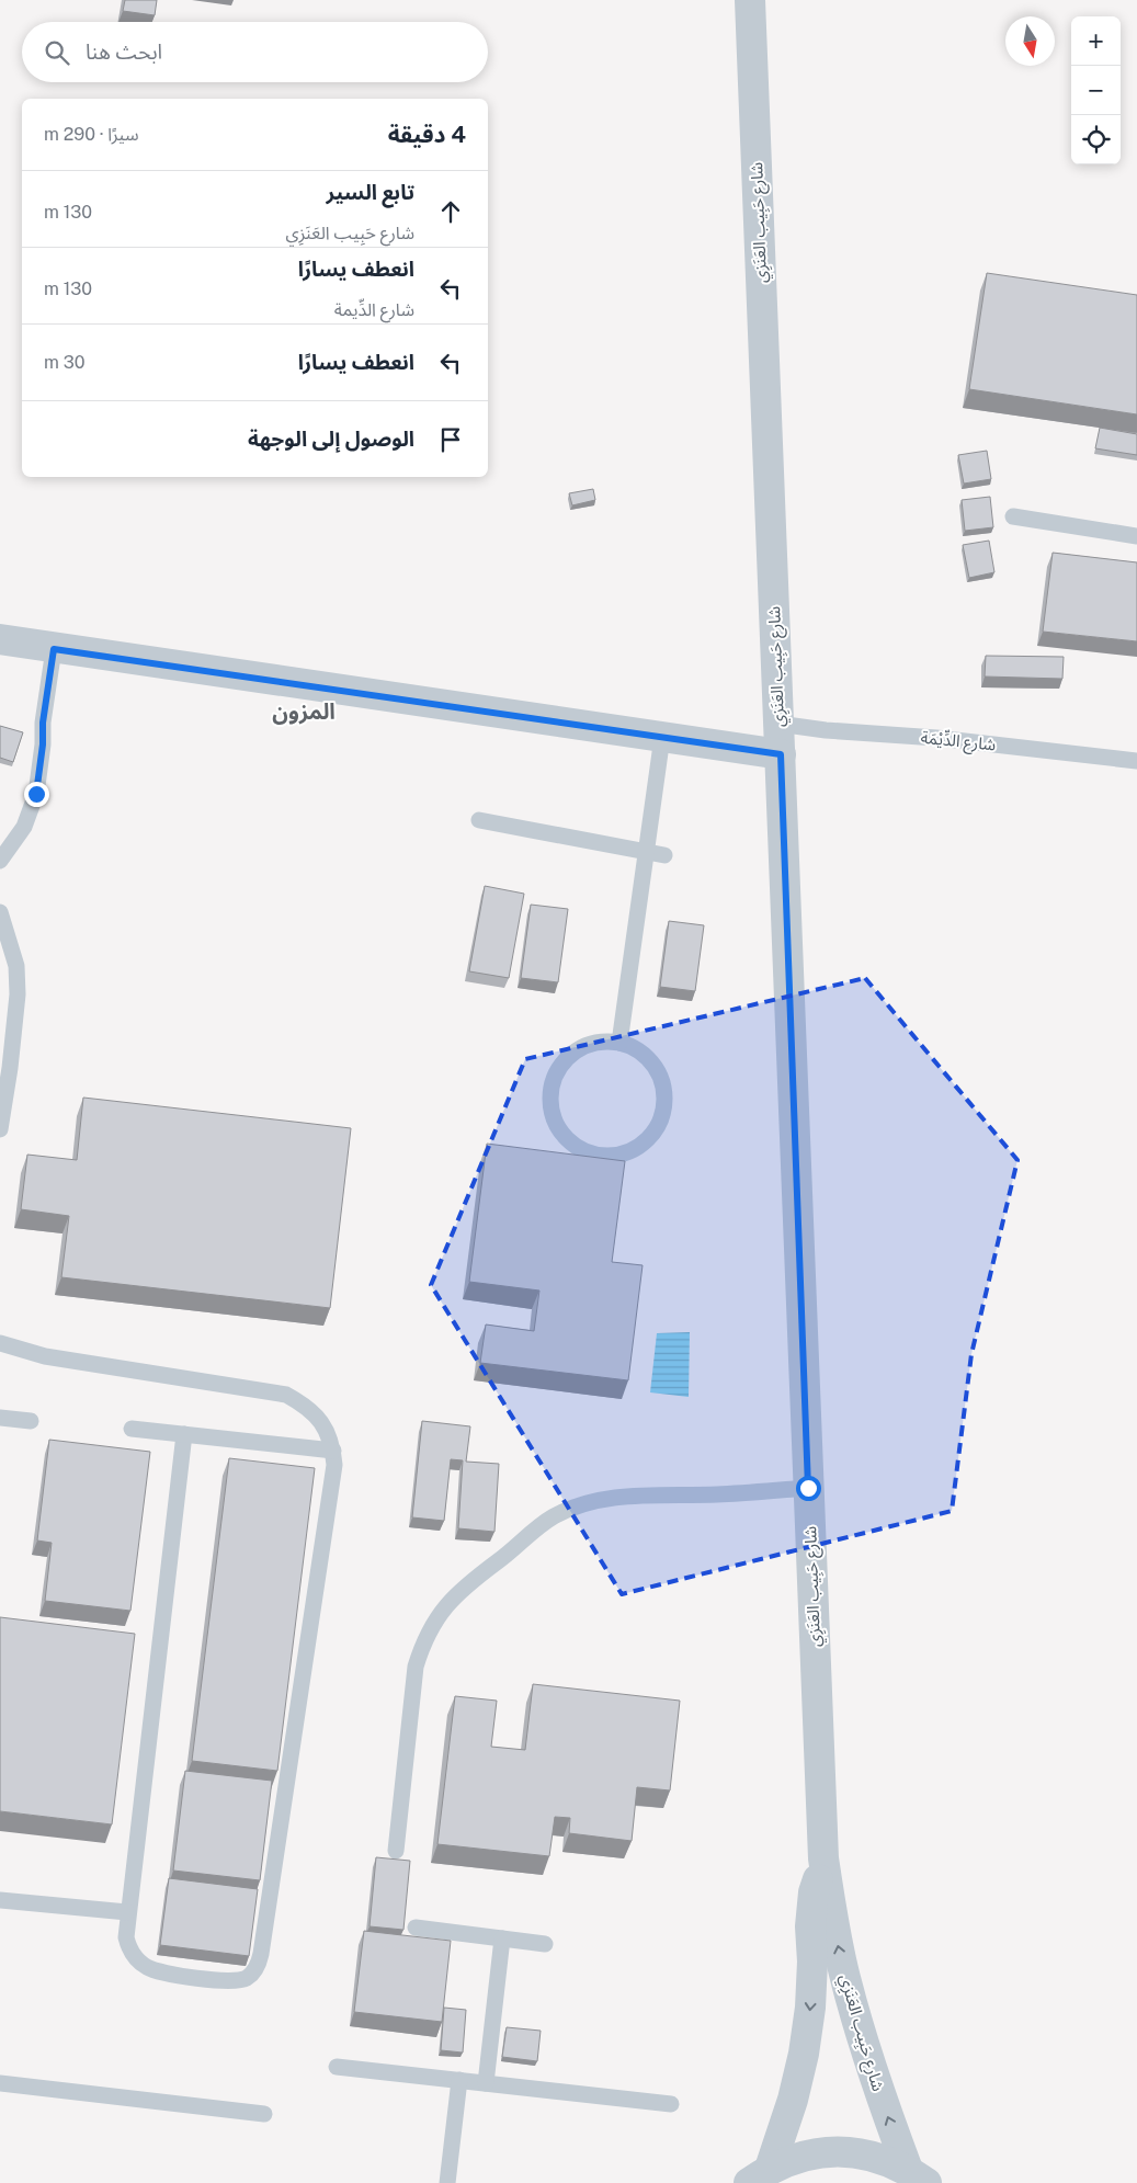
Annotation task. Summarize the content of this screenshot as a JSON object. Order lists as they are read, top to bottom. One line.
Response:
{"streets":{"street":["شارع حَبِيب العَنَزِي"],"lane":["شارع الدِّيْمَة"]},"crossings":[["شارع حَبِيب العَنَزِي","شارع الدِّيْمَة"]],"districts":["المزون"],"north":"bottom","page":{"map_buttons":["+","−"],"search":"ابحث هنا","heading":["4 دقيقة","سيرًا · 290 m"],"list":[["تابع السير","شارع حَبِيب العَنَزِي","130 m"],["انعطف يسارًا","شارع الدِّيمة","130 m"],["انعطف يسارًا","30 m"],"الوصول إلى الوجهة"]}}
